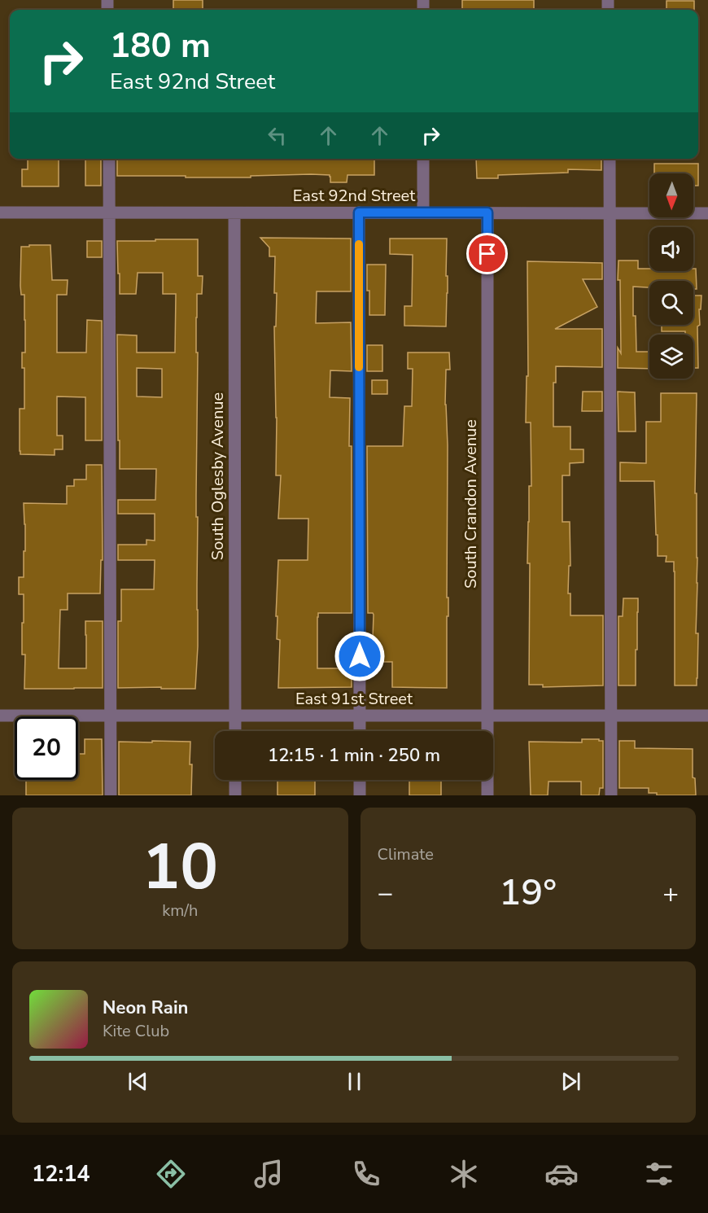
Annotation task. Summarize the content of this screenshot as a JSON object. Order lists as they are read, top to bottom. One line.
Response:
{"streets":{"street":["East 92nd Street","South Oglesby Avenue","South Crandon Avenue","East 91st Street"]},"crossings":[["East 92nd Street","South Oglesby Avenue"],["East 92nd Street","South Crandon Avenue"],["South Oglesby Avenue","East 91st Street"],["South Crandon Avenue","East 91st Street"]],"north":"bottom","page":{"turn":["180 m","East 92nd Street"],"limit":"20","trip":"12:15 · 1 min · 250 m","tile":[["10","km/h"],"Climate"],"heat":["−","19°","+"],"song":["Neon Rain","Kite Club"],"tabs":"12:14"}}
